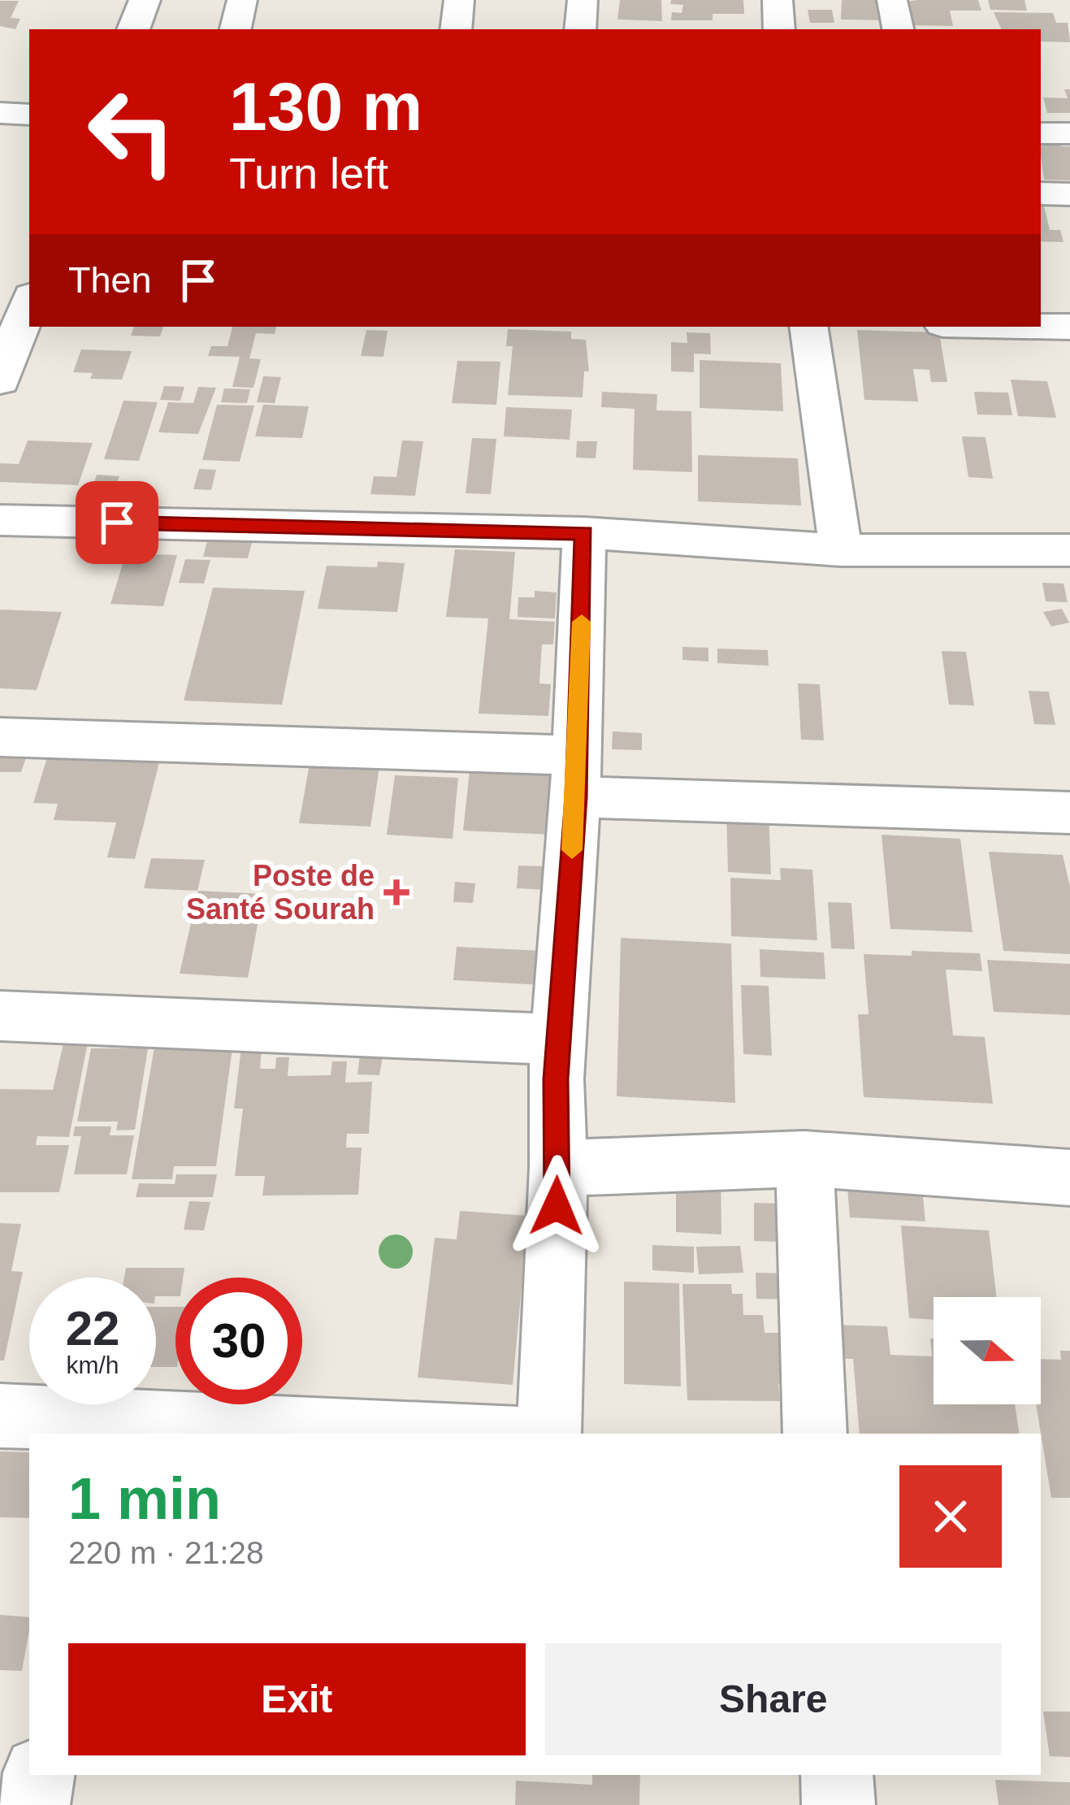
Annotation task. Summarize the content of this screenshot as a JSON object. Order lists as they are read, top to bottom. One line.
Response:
{"places":{"health":["Poste de Santé Sourah"]},"north":"right","page":{"turn":["130 m","Turn left"],"then":"Then","speed":"22 km/h","limit":"30","heading":["1 min","220 m · 21:28"],"buttons":["Exit","Share"]}}
